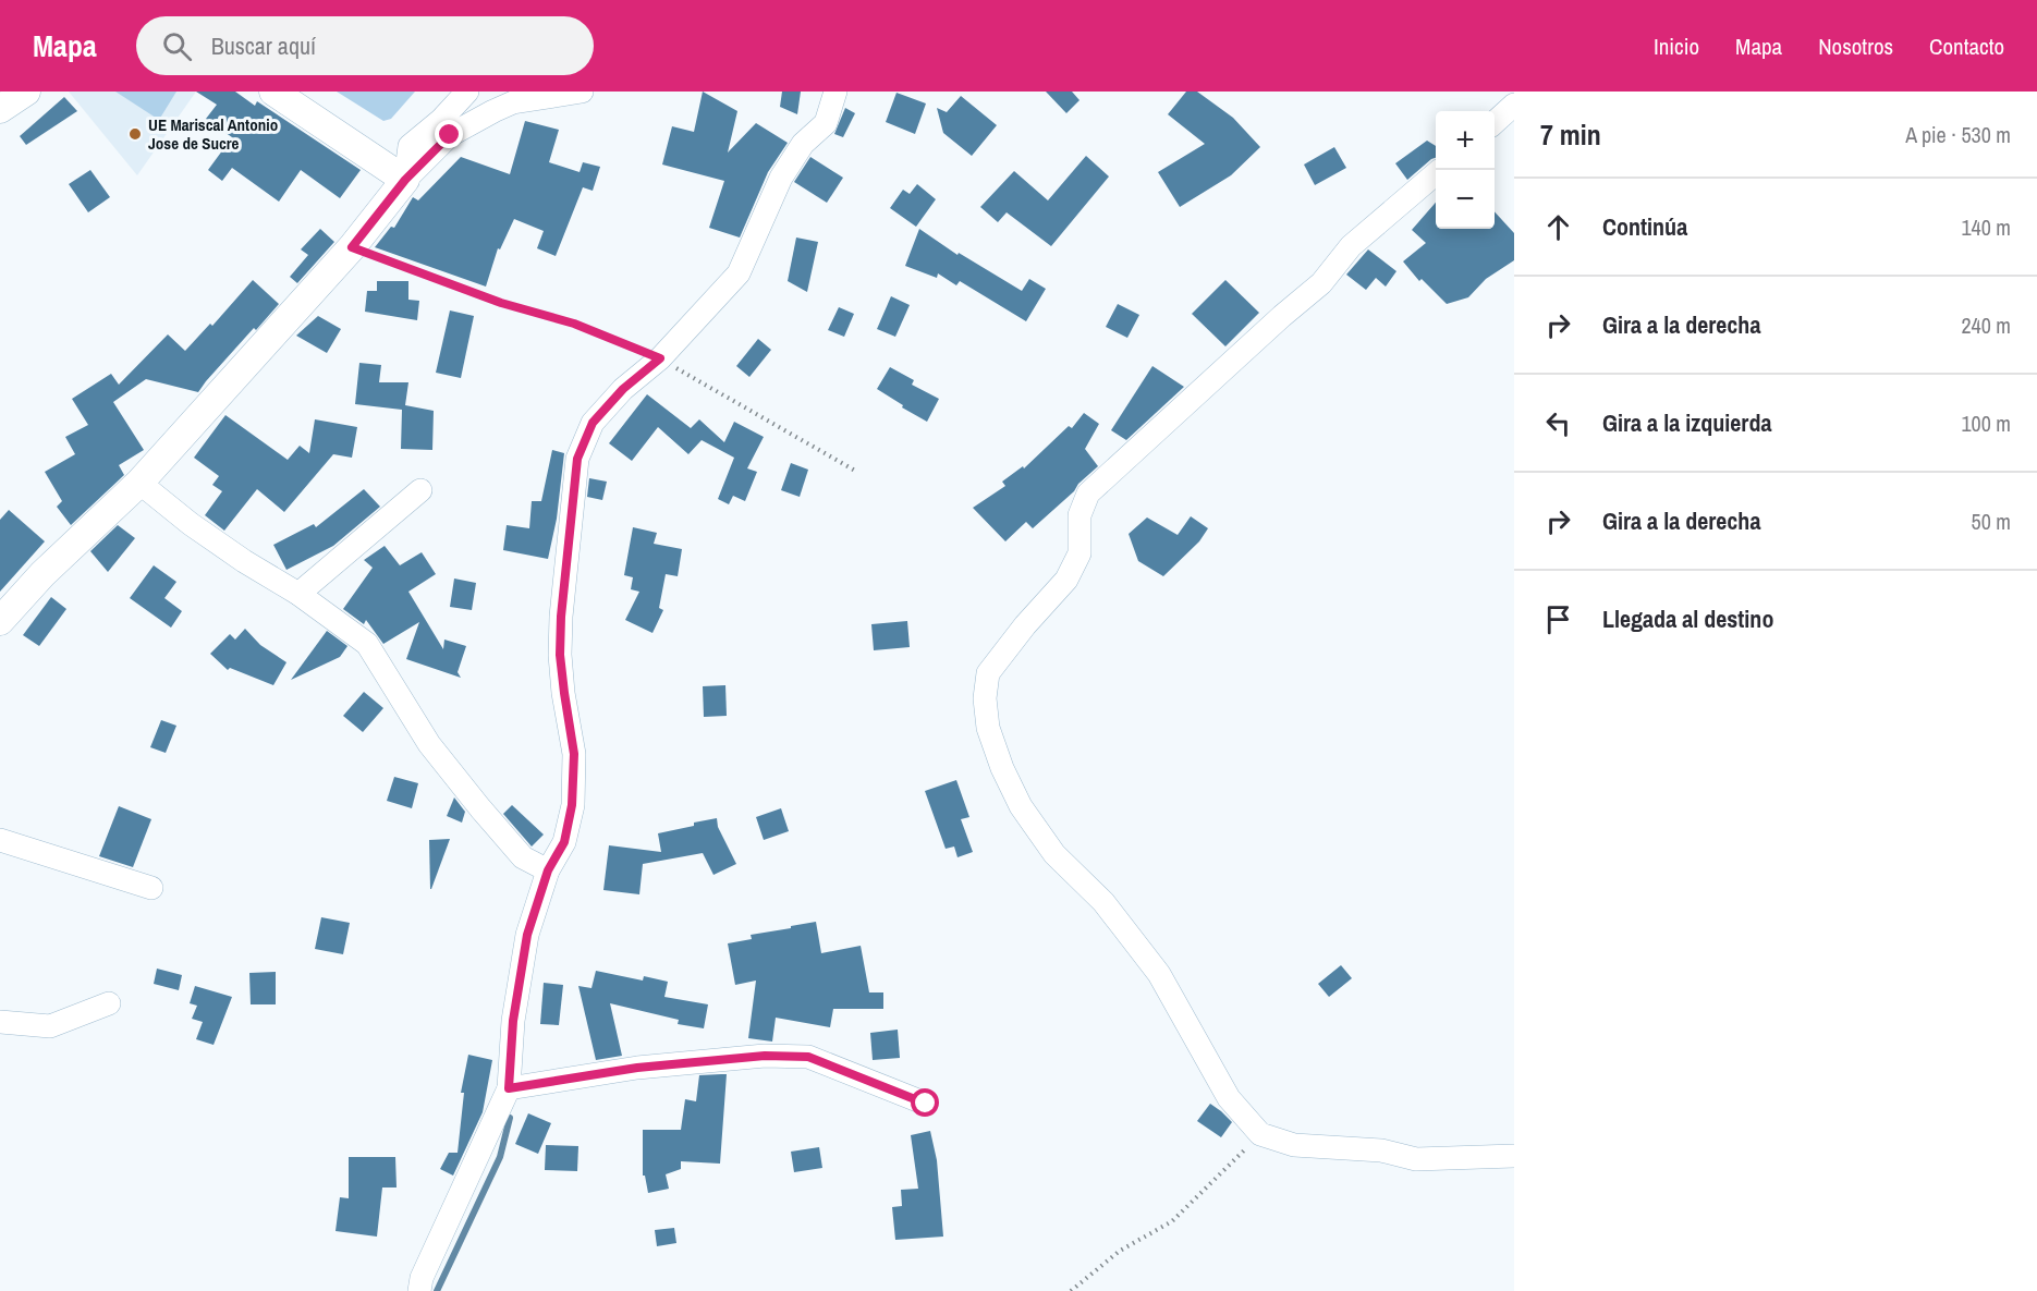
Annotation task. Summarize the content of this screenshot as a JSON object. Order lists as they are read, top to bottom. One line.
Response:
{"places":["UE Mariscal Antonio Jose de Sucre"],"page":{"header":"Mapa","search":"Buscar aquí","nav":["Inicio","Mapa","Nosotros","Contacto"],"heading":["7 min","A pie · 530 m"],"map_buttons":["+","−"],"list":[["Continúa","140 m"],["Gira a la derecha","240 m"],["Gira a la izquierda","100 m"],["Gira a la derecha","50 m"],"Llegada al destino"]}}
